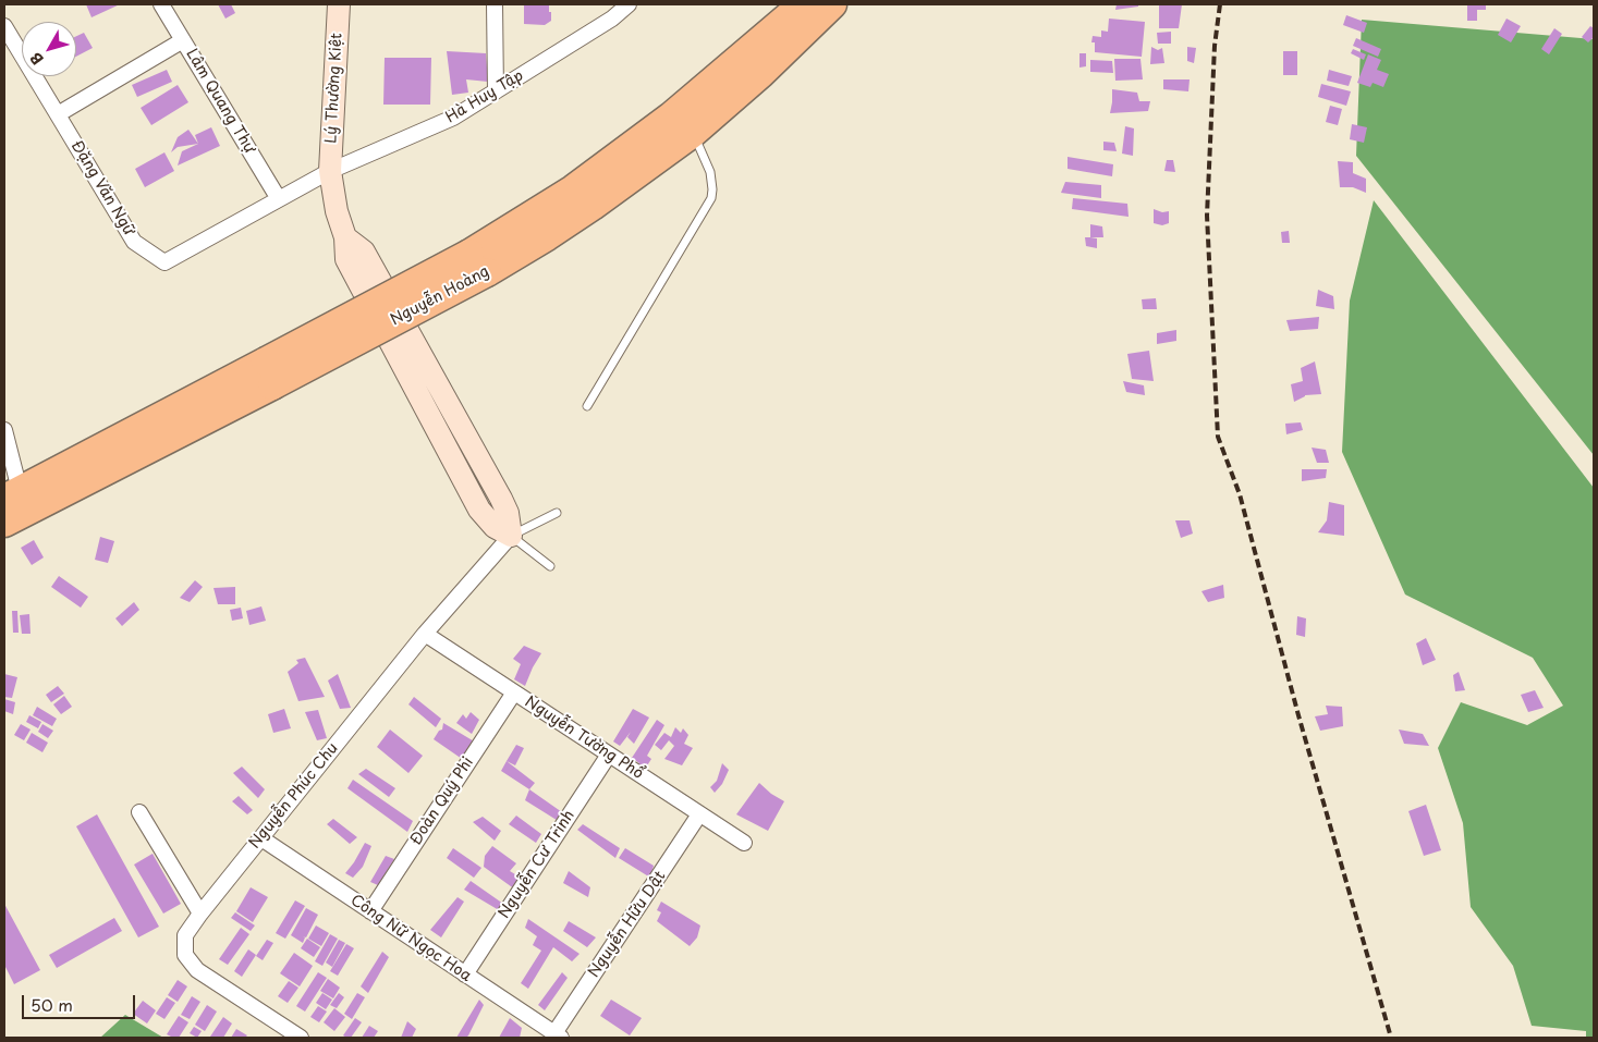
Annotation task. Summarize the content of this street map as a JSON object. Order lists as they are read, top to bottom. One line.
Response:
{"streets":{"highway":["Nguyễn Hoàng"],"street":["Lý Thường Kiệt","Hà Huy Tập","Lâm Quang Thự","Đặng Văn Ngữ","Nguyễn Tường Phổ","Nguyễn Phúc Chu","Đoàn Quý Phi","Nguyễn Cư Trinh","Nguyễn Hữu Dật","Công Nữ Ngọc Hoa"]},"crossings":[["Lý Thường Kiệt","Hà Huy Tập"],["Lý Thường Kiệt","Đặng Văn Ngữ"],["Lý Thường Kiệt","Nguyễn Phúc Chu"],["Hà Huy Tập","Đặng Văn Ngữ"],["Lâm Quang Thự","Đặng Văn Ngữ"],["Nguyễn Tường Phổ","Nguyễn Phúc Chu"],["Nguyễn Tường Phổ","Đoàn Quý Phi"],["Nguyễn Tường Phổ","Nguyễn Cư Trinh"],["Nguyễn Tường Phổ","Nguyễn Hữu Dật"],["Nguyễn Phúc Chu","Công Nữ Ngọc Hoa"],["Đoàn Quý Phi","Công Nữ Ngọc Hoa"],["Nguyễn Cư Trinh","Công Nữ Ngọc Hoa"],["Nguyễn Hữu Dật","Công Nữ Ngọc Hoa"]],"scale_bar":"50 m","north":"bottom left"}
